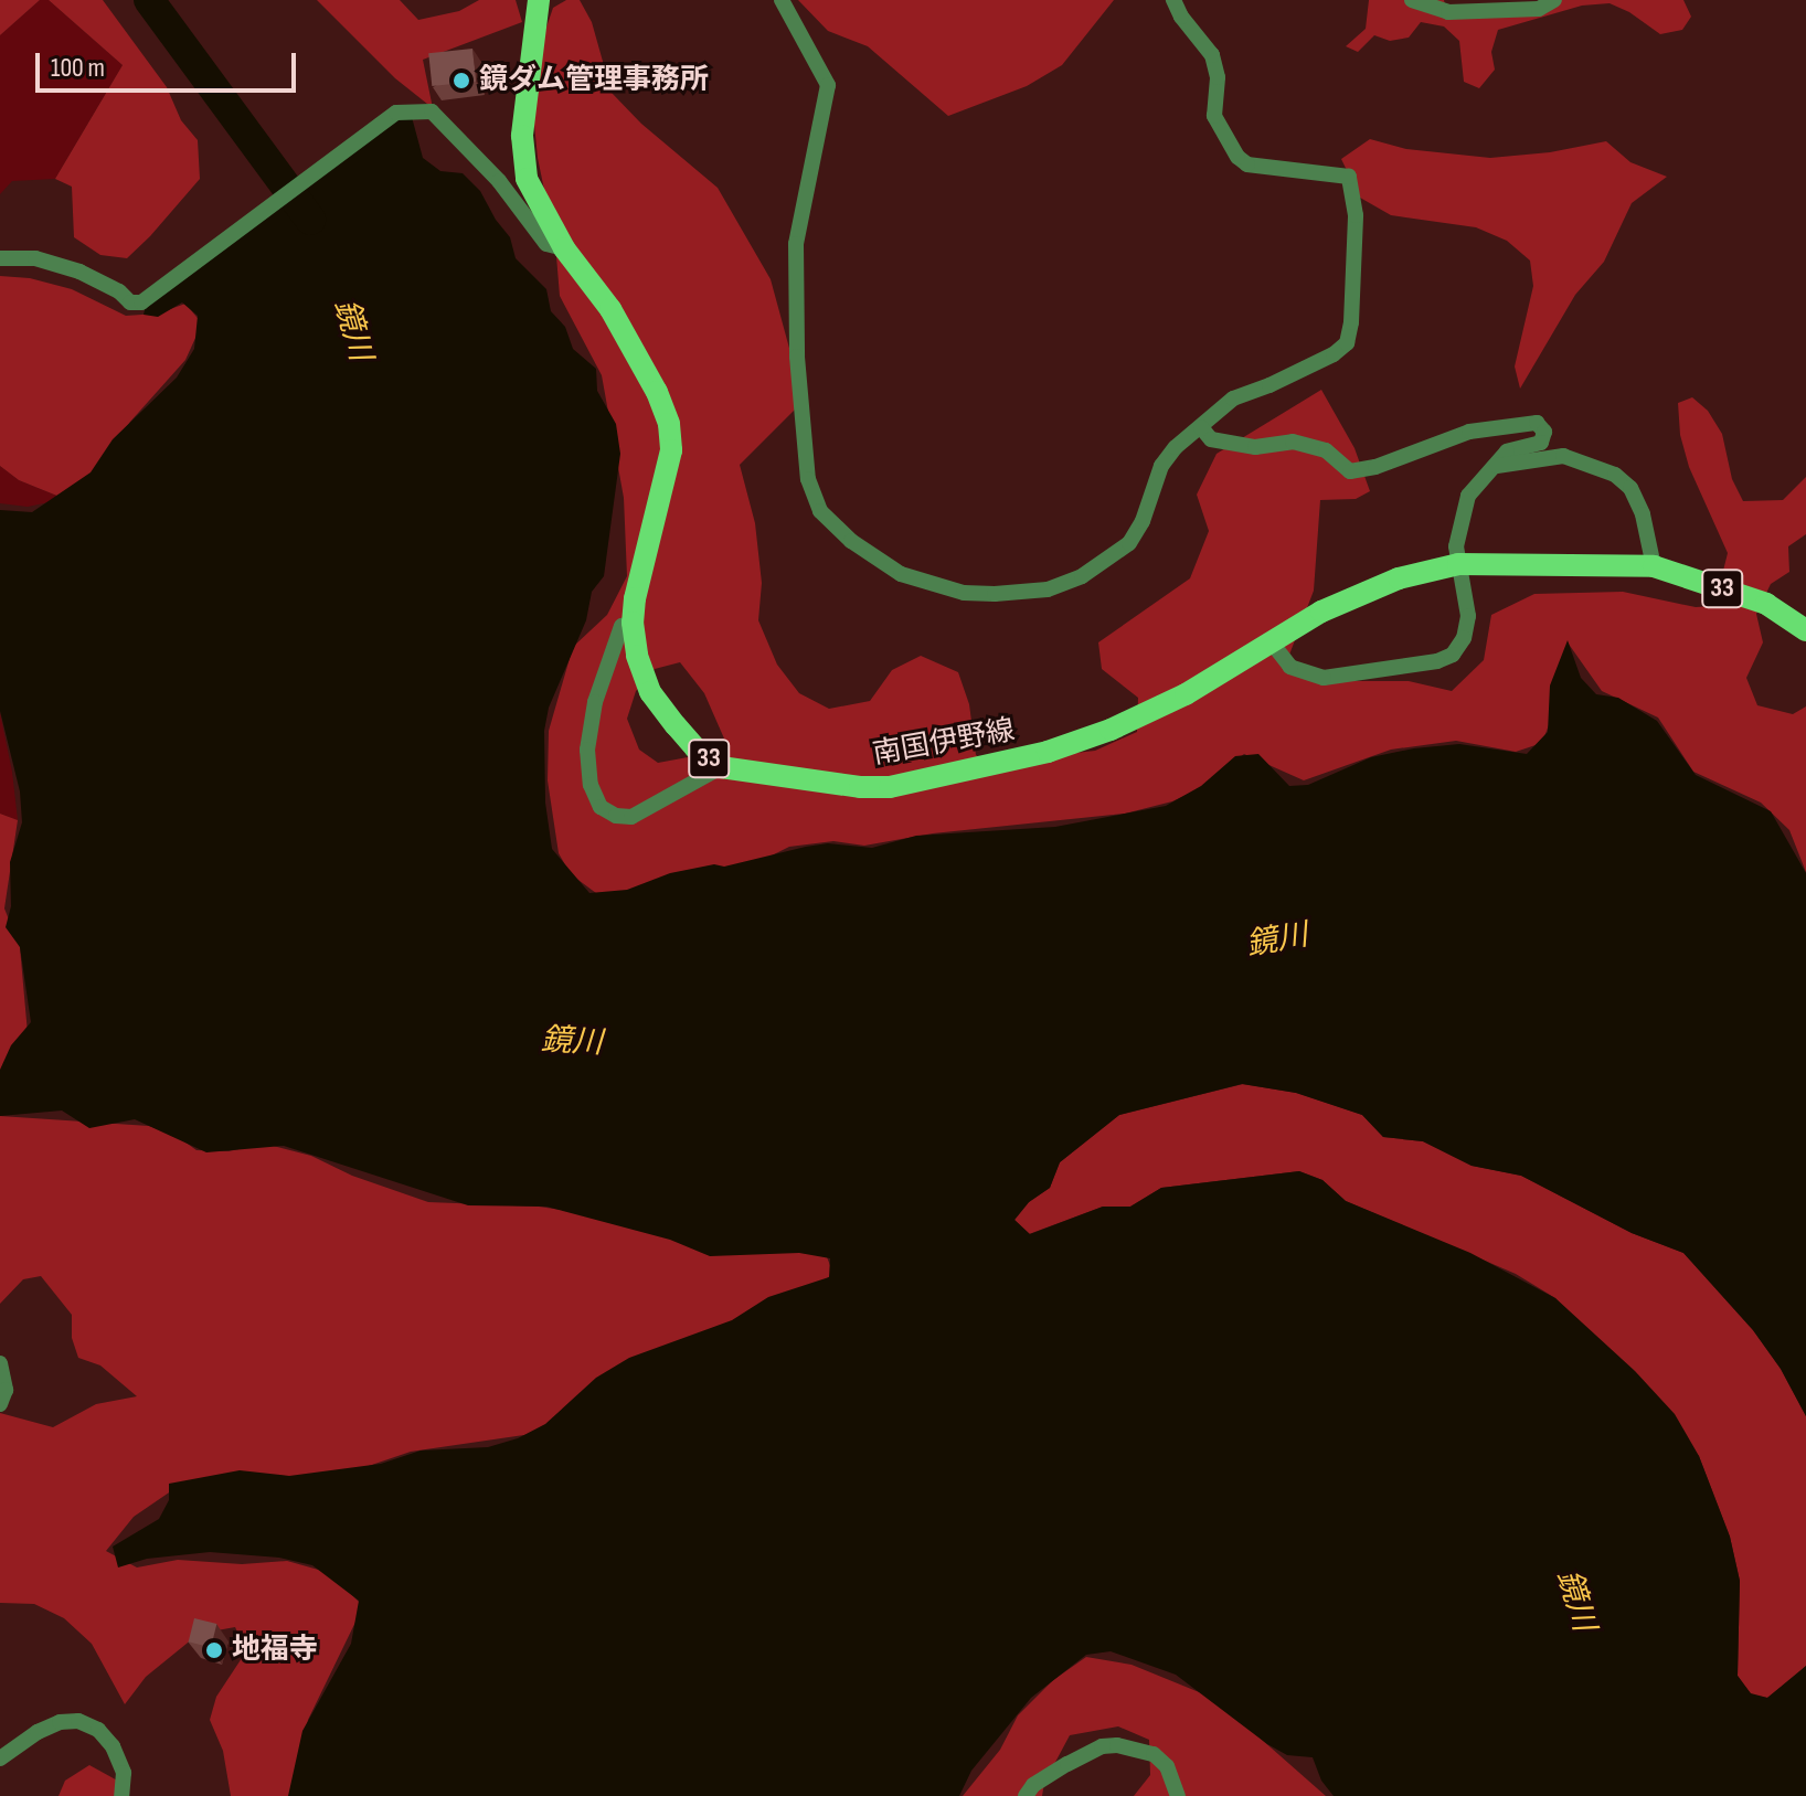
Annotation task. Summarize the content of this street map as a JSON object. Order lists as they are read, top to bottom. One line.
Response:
{"streets":{"main road":["33","南国伊野線"]},"crossings":[["33","南国伊野線"]],"water":["鏡川"],"places":["鏡ダム管理事務所","地福寺"],"scale_bar":"100 m"}
